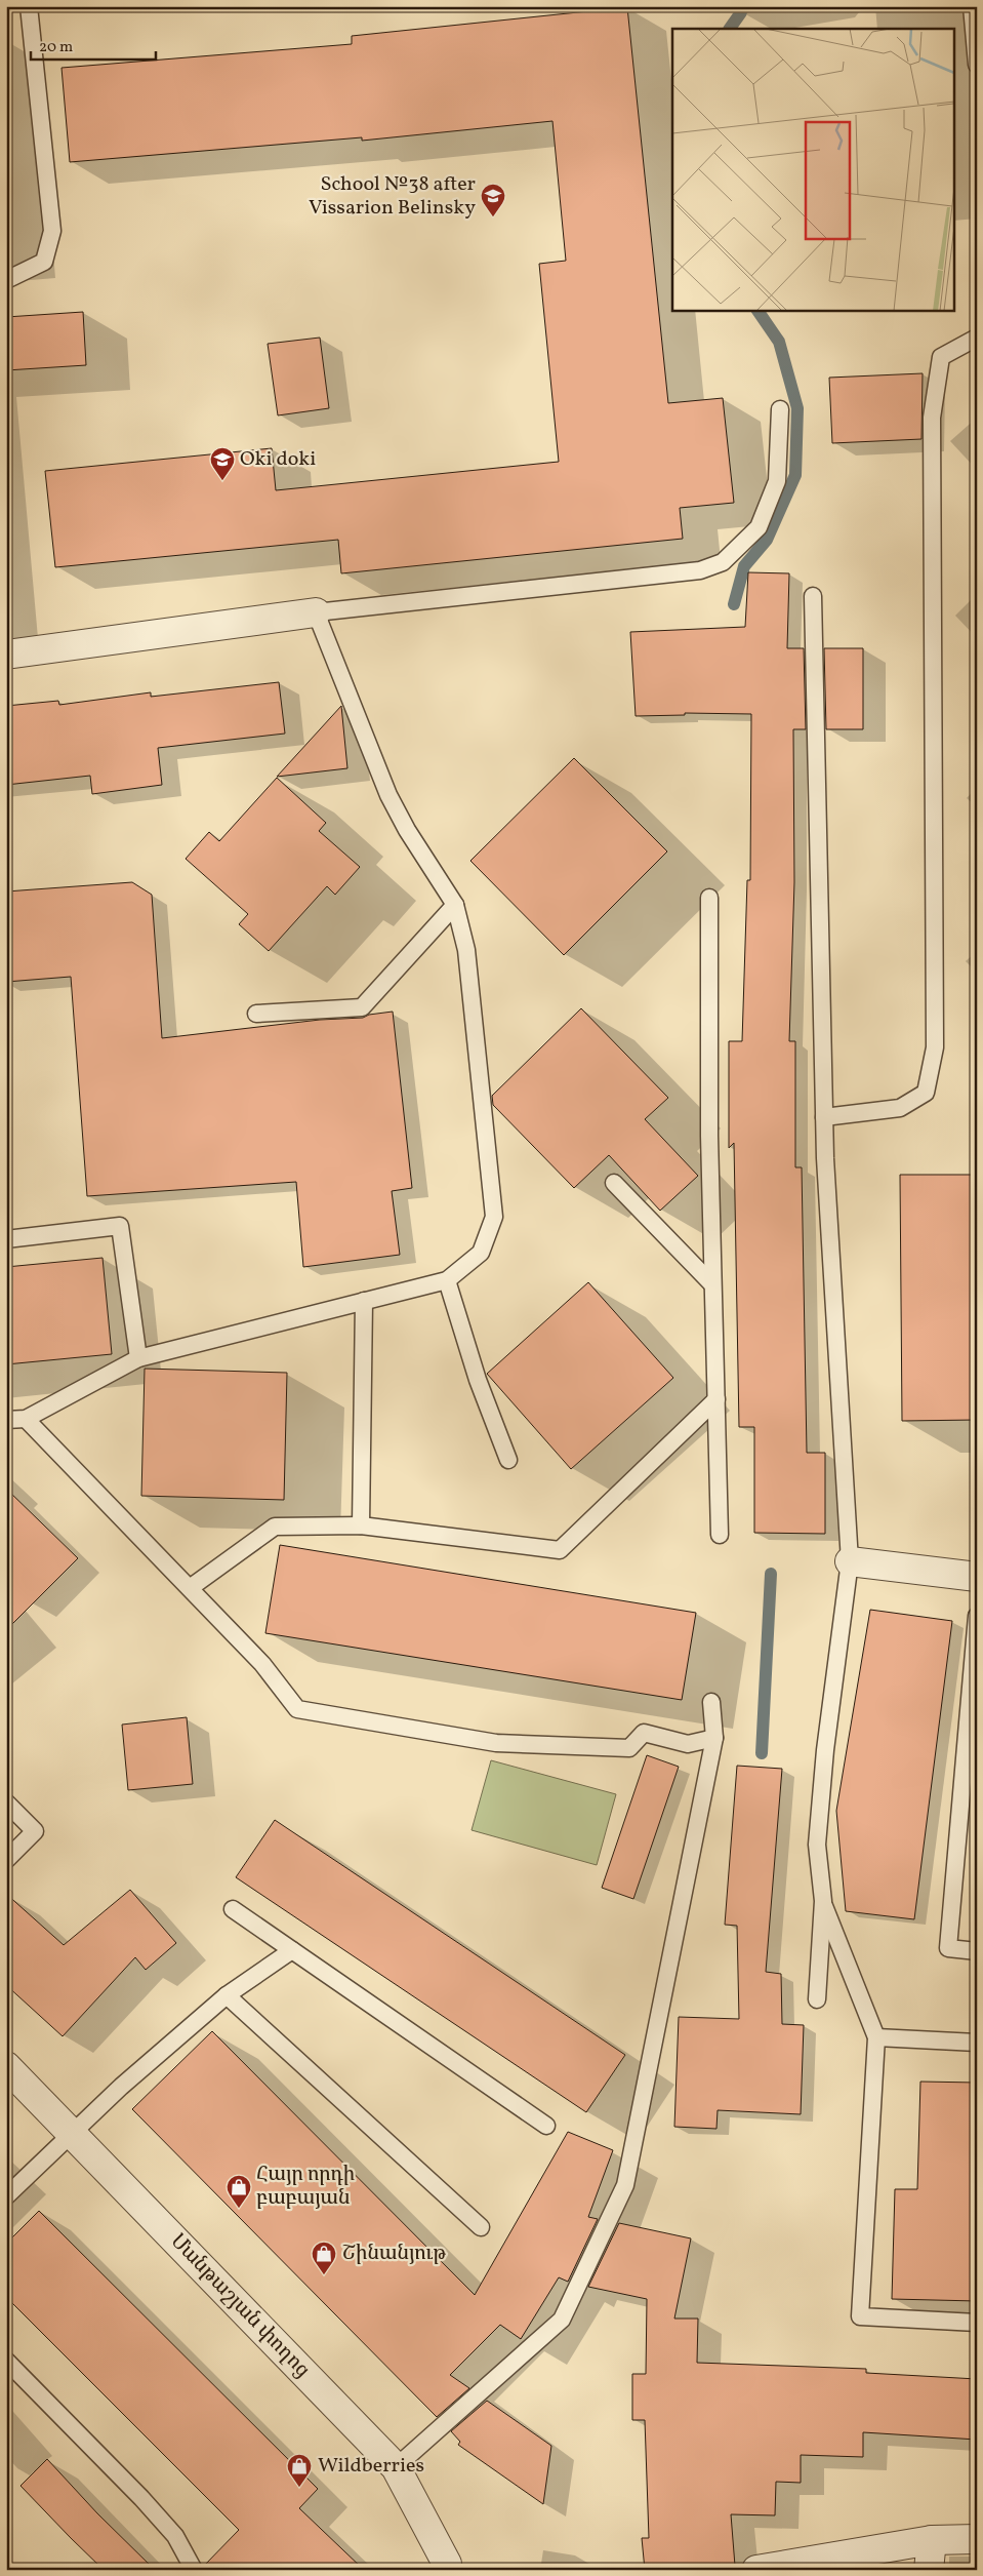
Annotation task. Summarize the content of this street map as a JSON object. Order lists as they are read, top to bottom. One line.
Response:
{"streets":{"street":["Մանթաշյան փողոց"]},"places":{"school or university":["School №38 after Vissarion Belinsky","Oki doki"],"shop":["Հայր որդի բաբայան","Շինանյութ","Wildberries"]},"scale_bar":"20 m"}
